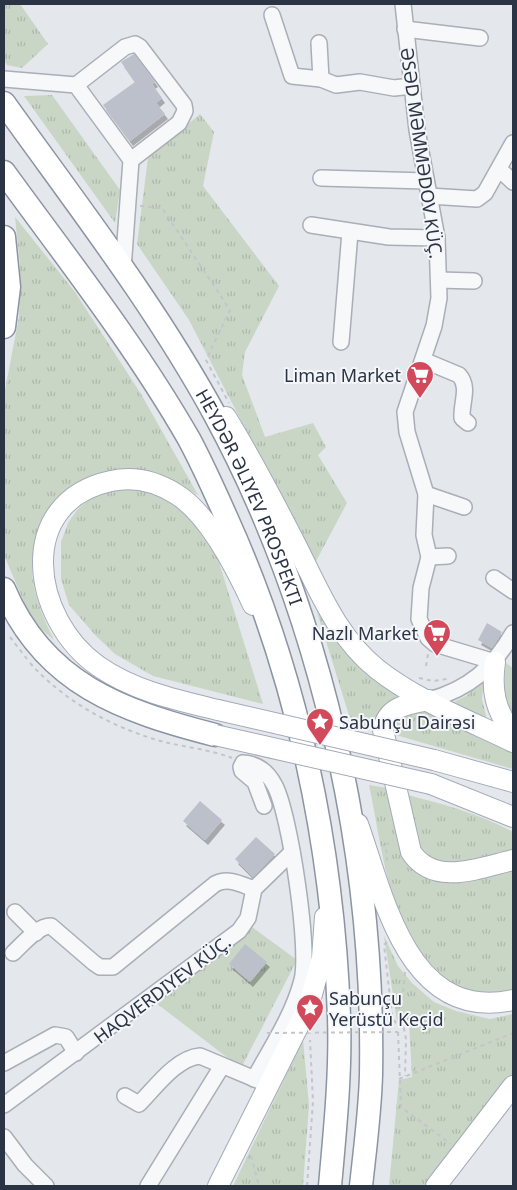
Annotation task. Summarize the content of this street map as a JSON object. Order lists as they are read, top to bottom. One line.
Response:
{"streets":{"highway":["HEYDƏR ƏLIYEV PROSPEKTI"],"street":["ƏSƏD MƏMMƏDOV KÜÇ.","HAQVERDIYEV KÜÇ."]},"places":{"supermarket":["Liman Market","Nazlı Market"],"place":["Sabunçu Dairəsi","Sabunçu Yerüstü Keçid"]}}
